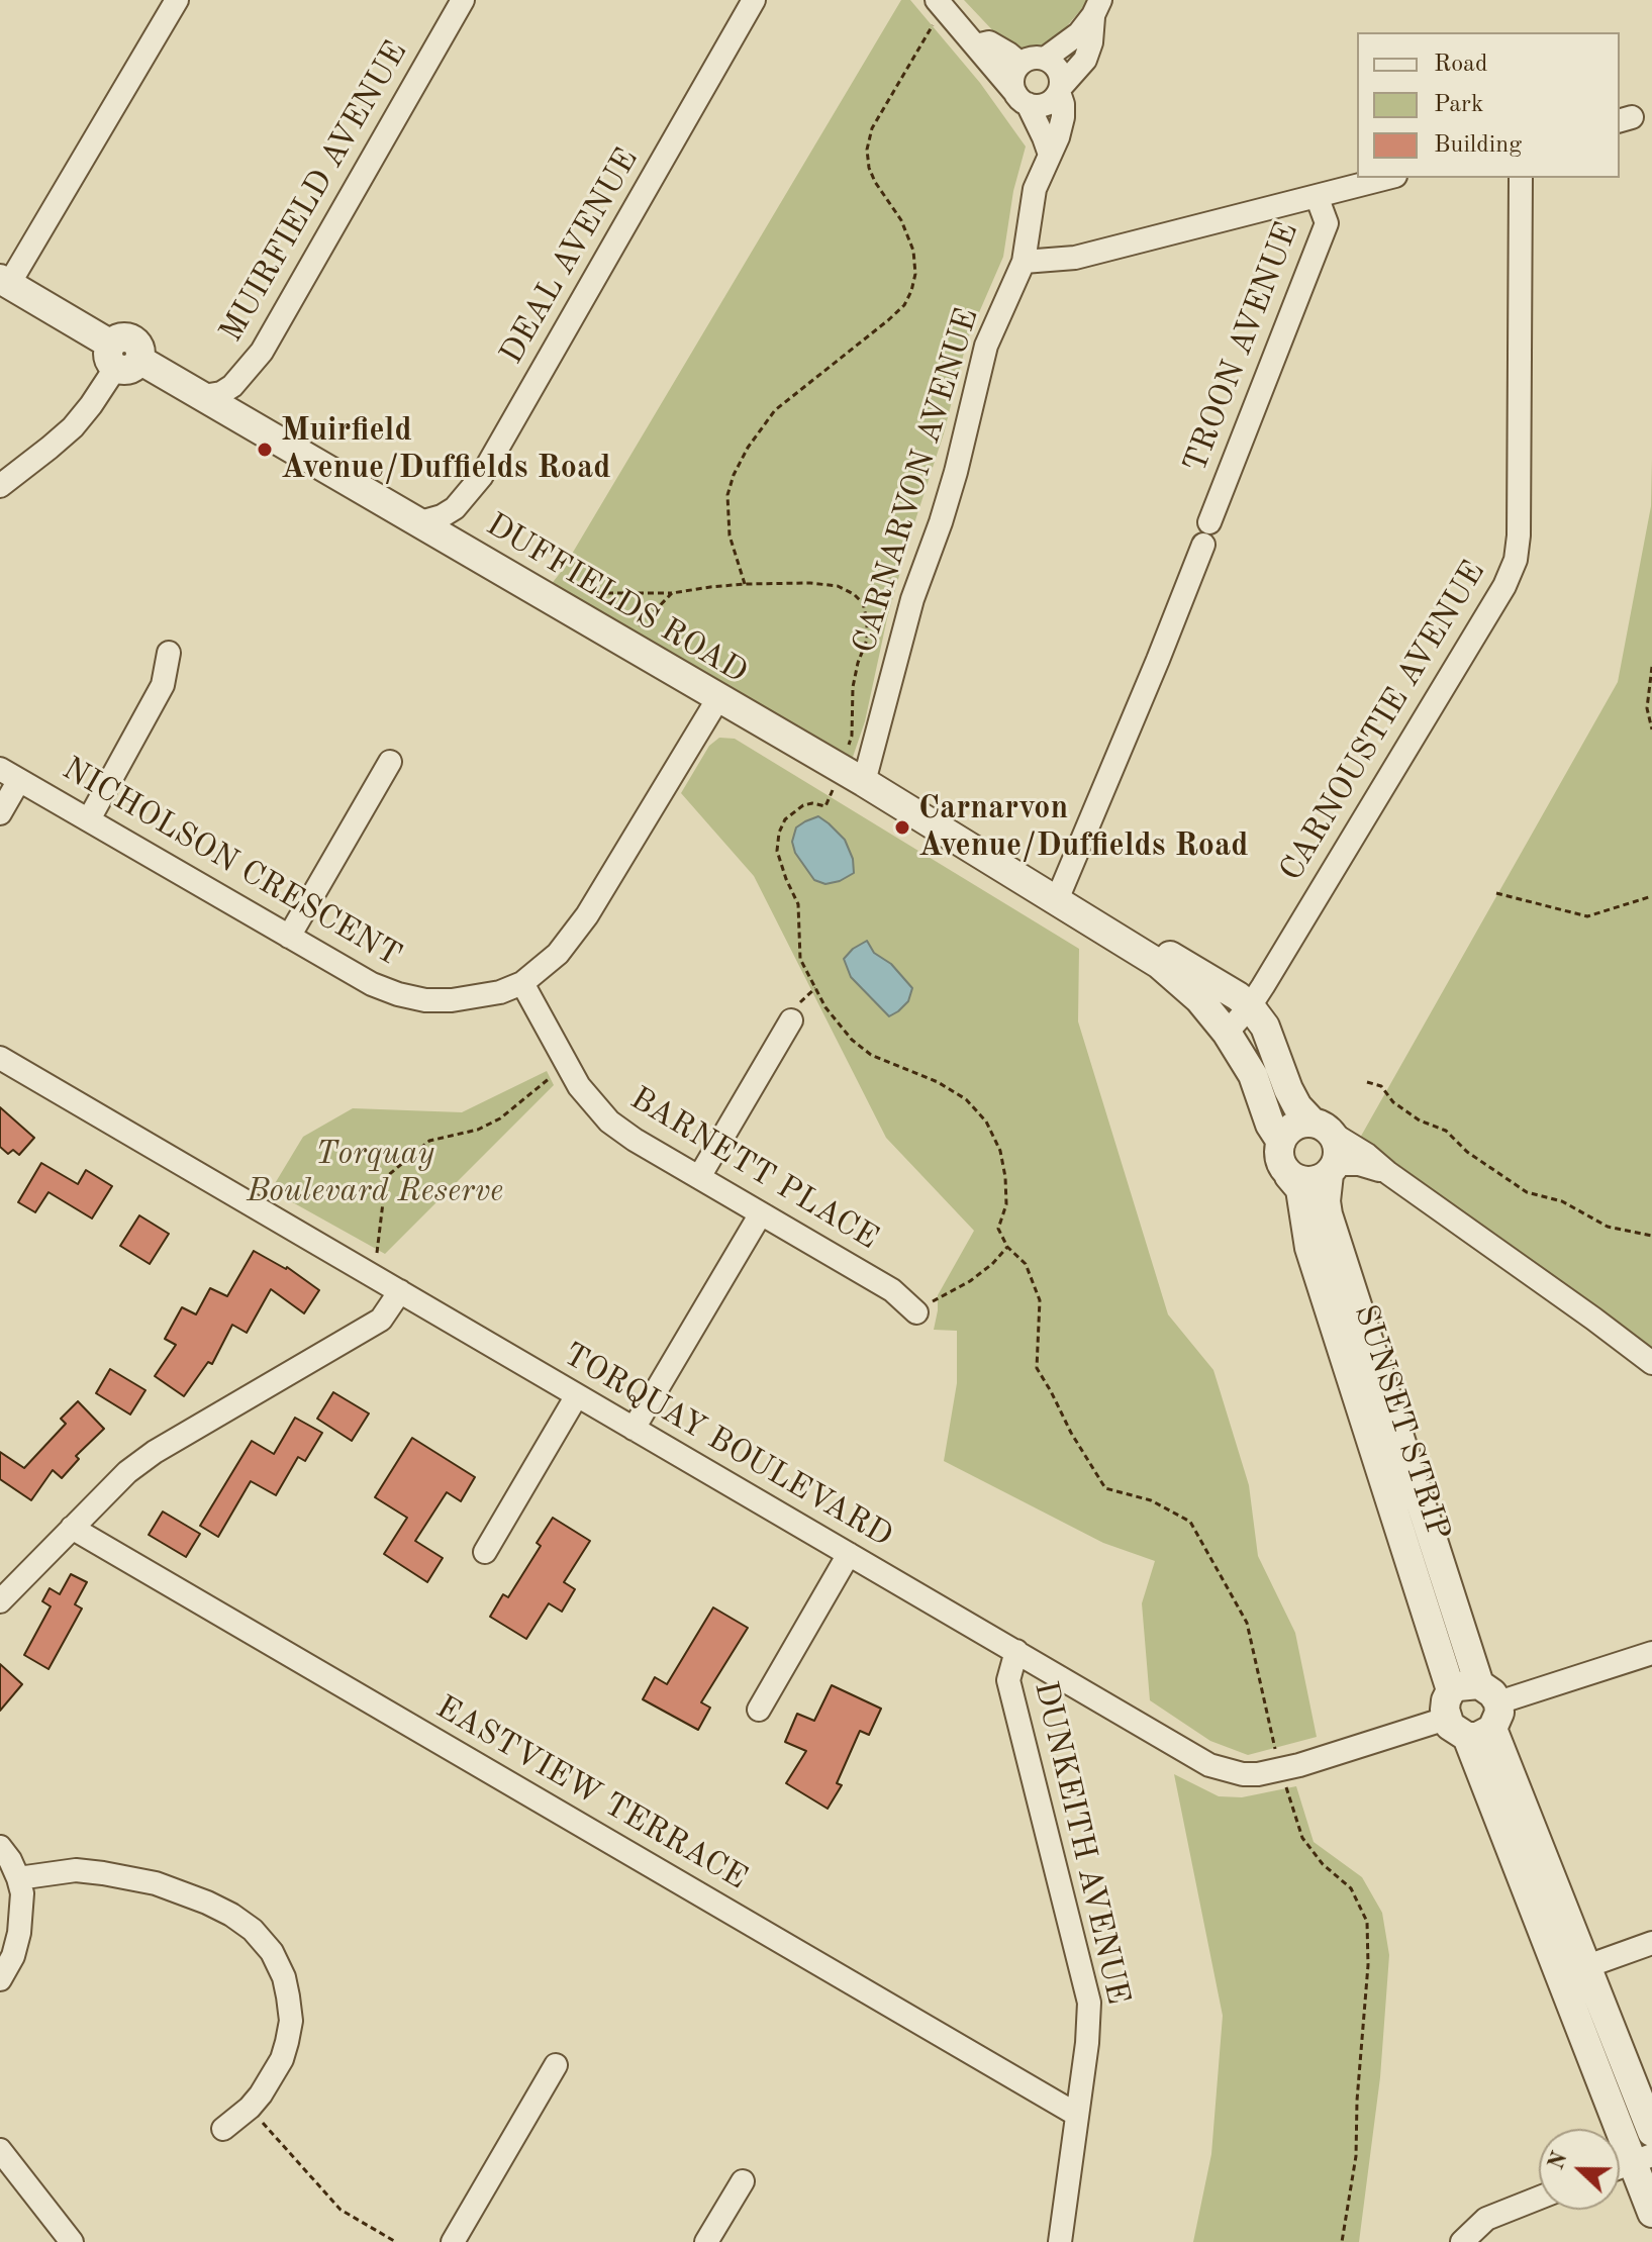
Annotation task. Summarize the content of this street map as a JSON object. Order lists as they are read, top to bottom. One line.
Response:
{"streets":{"street":["MUIRFIELD AVENUE","DEAL AVENUE","TROON AVENUE","CARNARVON AVENUE","DUFFIELDS ROAD","CARNOUSTIE AVENUE","NICHOLSON CRESCENT","BARNETT PLACE","SUNSET STRIP","TORQUAY BOULEVARD","EASTVIEW TERRACE","DUNKEITH AVENUE"]},"crossings":[["MUIRFIELD AVENUE","DUFFIELDS ROAD"],["DEAL AVENUE","DUFFIELDS ROAD"],["CARNARVON AVENUE","DUFFIELDS ROAD"],["DUFFIELDS ROAD","CARNOUSTIE AVENUE"],["DUFFIELDS ROAD","NICHOLSON CRESCENT"],["DUFFIELDS ROAD","SUNSET STRIP"],["NICHOLSON CRESCENT","BARNETT PLACE"],["SUNSET STRIP","TORQUAY BOULEVARD"],["TORQUAY BOULEVARD","DUNKEITH AVENUE"],["EASTVIEW TERRACE","DUNKEITH AVENUE"]],"parks":["Torquay Boulevard Reserve"],"places":["Muirfield Avenue/Duffields Road","Carnarvon Avenue/Duffields Road"],"legend":["Road","Park","Building"],"north":"left"}
